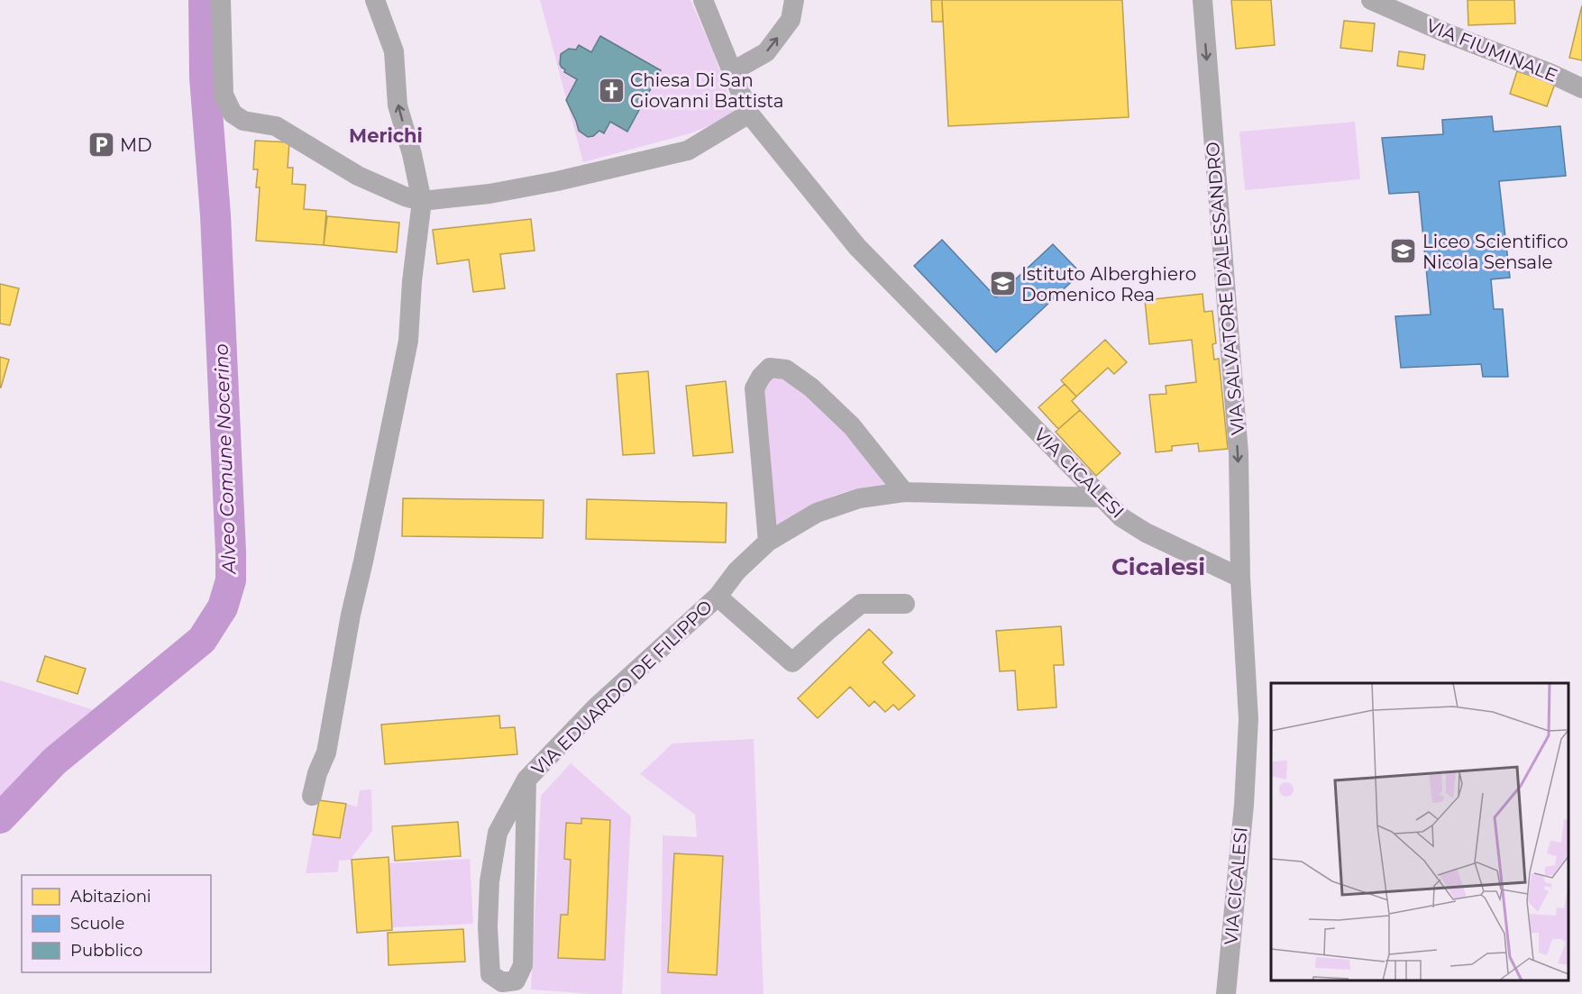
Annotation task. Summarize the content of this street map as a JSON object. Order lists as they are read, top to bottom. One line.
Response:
{"streets":{"street":["VIA FIUMINALE","VIA SALVATORE D'ALESSANDRO","VIA CICALESI","VIA EDUARDO DE FILIPPO"]},"crossings":[["VIA SALVATORE D'ALESSANDRO","VIA CICALESI"],["VIA CICALESI","VIA EDUARDO DE FILIPPO"]],"one_way":["VIA SALVATORE D'ALESSANDRO"],"districts":["Merichi","Cicalesi"],"water":["Alveo Comune Nocerino"],"places":{"church":["Chiesa Di San Giovanni Battista"],"parking":["MD"],"school or university":["Liceo Scientifico Nicola Sensale","Istituto Alberghiero Domenico Rea"]},"legend":["Abitazioni","Scuole","Pubblico"]}
